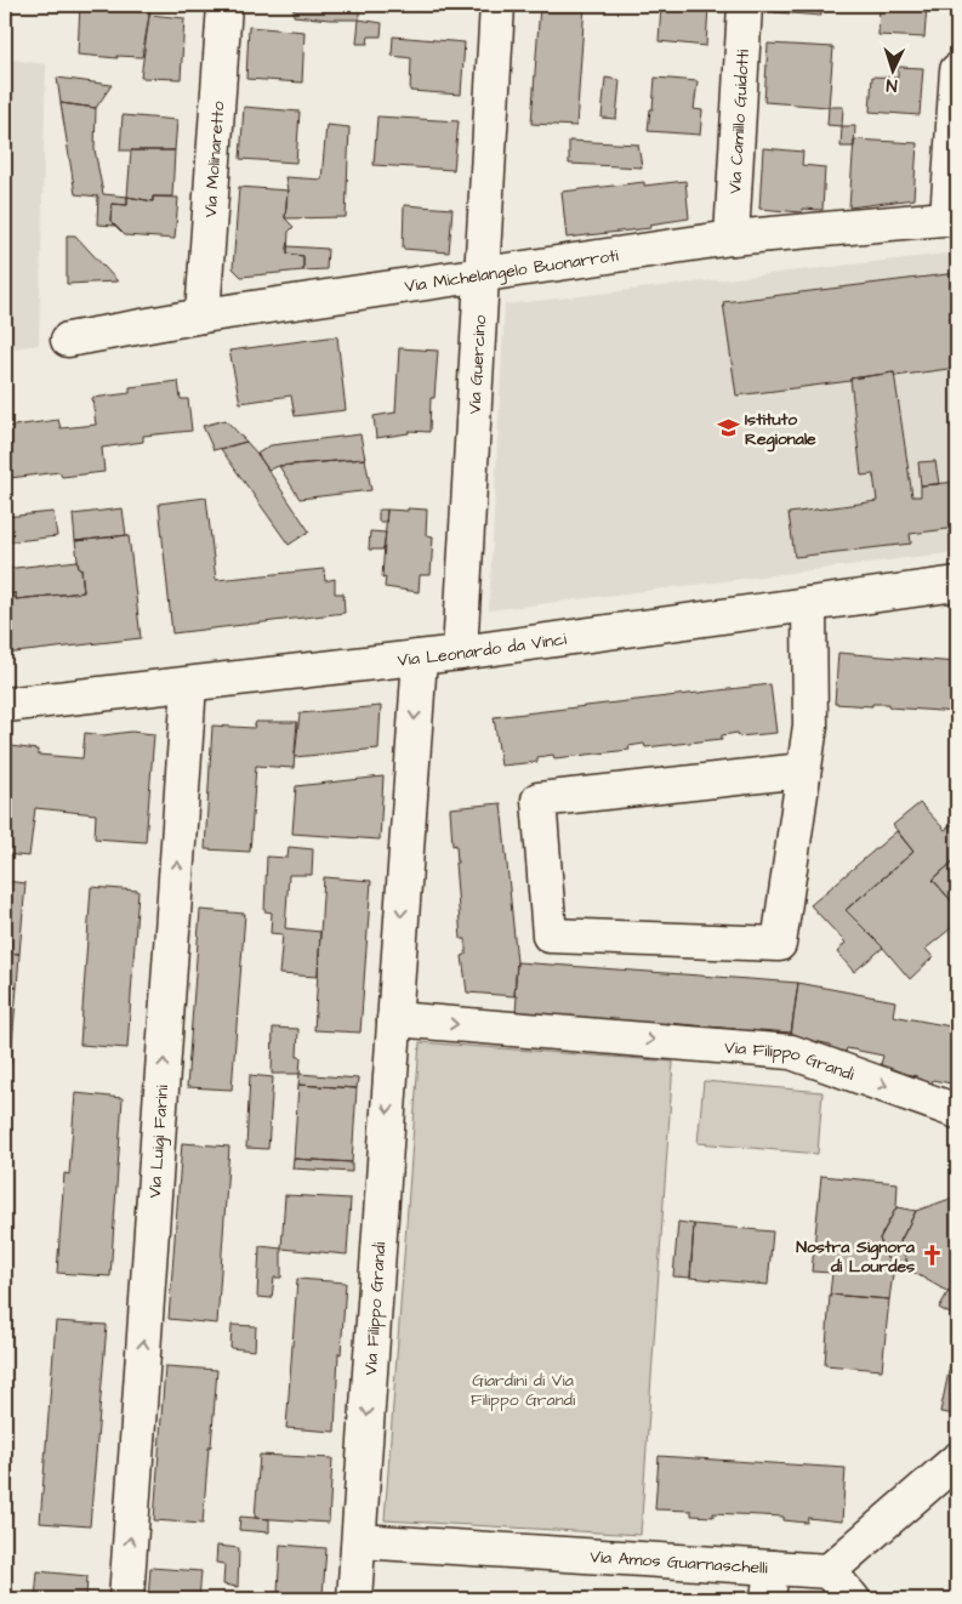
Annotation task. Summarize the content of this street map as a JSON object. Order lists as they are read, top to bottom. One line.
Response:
{"streets":{"street":["Via Camillo Guidotti","Via Molinaretto","Via Michelangelo Buonarroti","Via Guercino","Via Leonardo da Vinci","Via Filippo Grandi","Via Luigi Farini","Via Amos Guarnaschelli"]},"crossings":[["Via Camillo Guidotti","Via Michelangelo Buonarroti"],["Via Molinaretto","Via Michelangelo Buonarroti"],["Via Michelangelo Buonarroti","Via Guercino"],["Via Guercino","Via Leonardo da Vinci"],["Via Leonardo da Vinci","Via Filippo Grandi"],["Via Leonardo da Vinci","Via Luigi Farini"],["Via Filippo Grandi","Via Amos Guarnaschelli"]],"one_way":["Via Luigi Farini"],"parks":["Giardini di Via Filippo Grandi"],"places":{"school or university":["Istituto Regionale"],"church":["Nostra Signora di Lourdes"]},"north":"bottom"}
